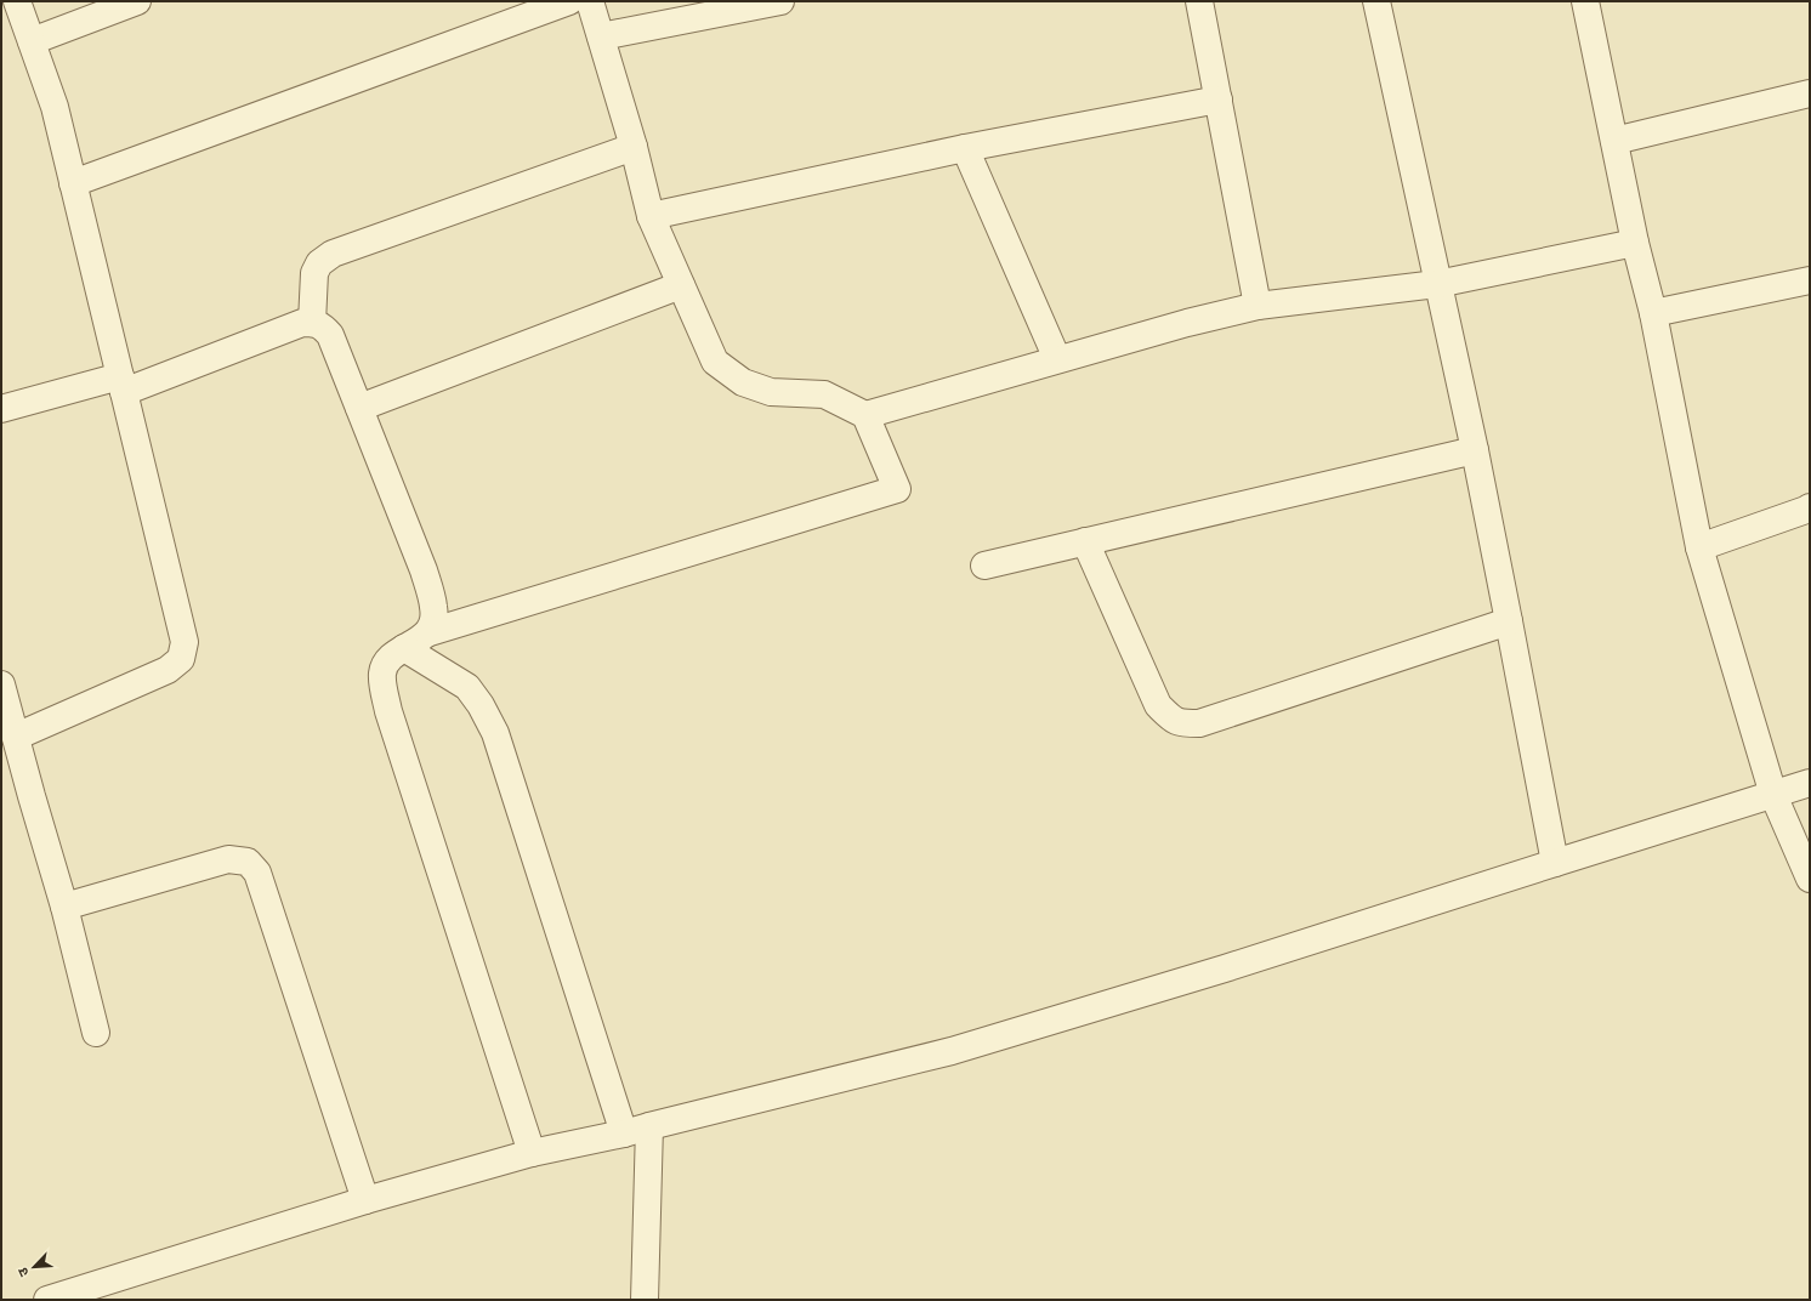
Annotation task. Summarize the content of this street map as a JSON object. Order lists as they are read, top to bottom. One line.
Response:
{"north":"bottom left"}
